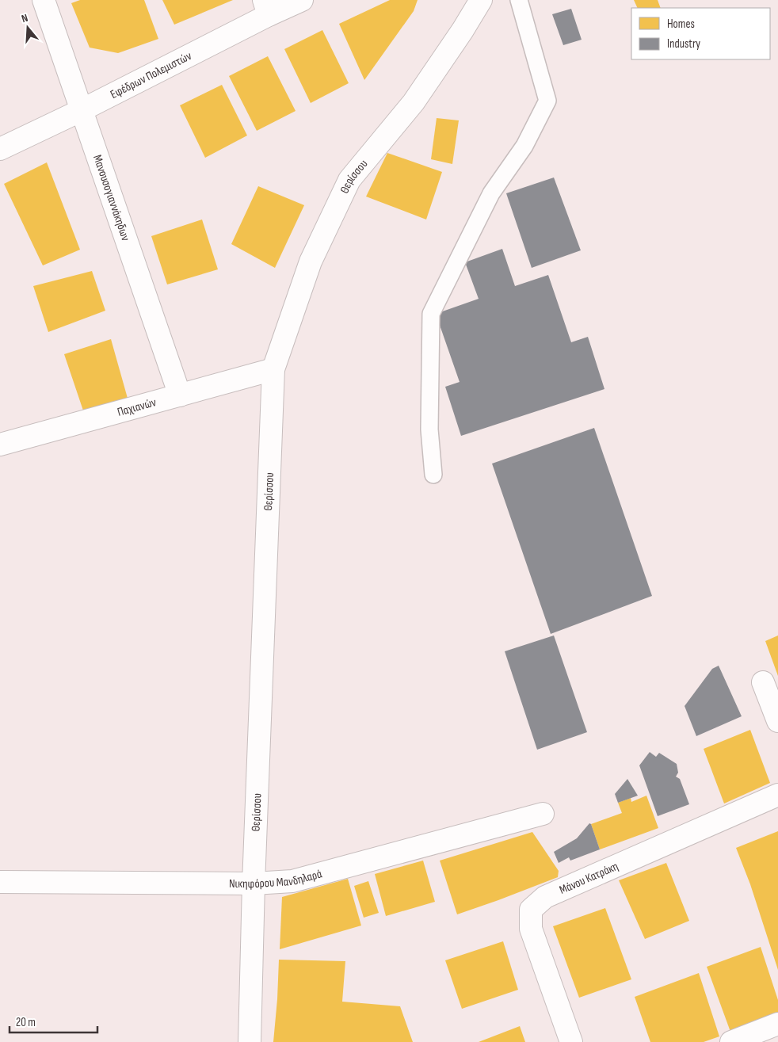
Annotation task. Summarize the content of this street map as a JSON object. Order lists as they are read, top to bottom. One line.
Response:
{"streets":{"street":["Εφέδρων Πολεμιστών","Θερίσσου","Μανουσογιαννάκηδων","Παχιανών","Νικηφόρου Μανδηλαρά","Μάνου Κατράκη"]},"crossings":[["Εφέδρων Πολεμιστών","Μανουσογιαννάκηδων"],["Θερίσσου","Παχιανών"],["Θερίσσου","Νικηφόρου Μανδηλαρά"],["Μανουσογιαννάκηδων","Παχιανών"]],"legend":["Homes","Industry"],"scale_bar":"20 m","north":"top"}
